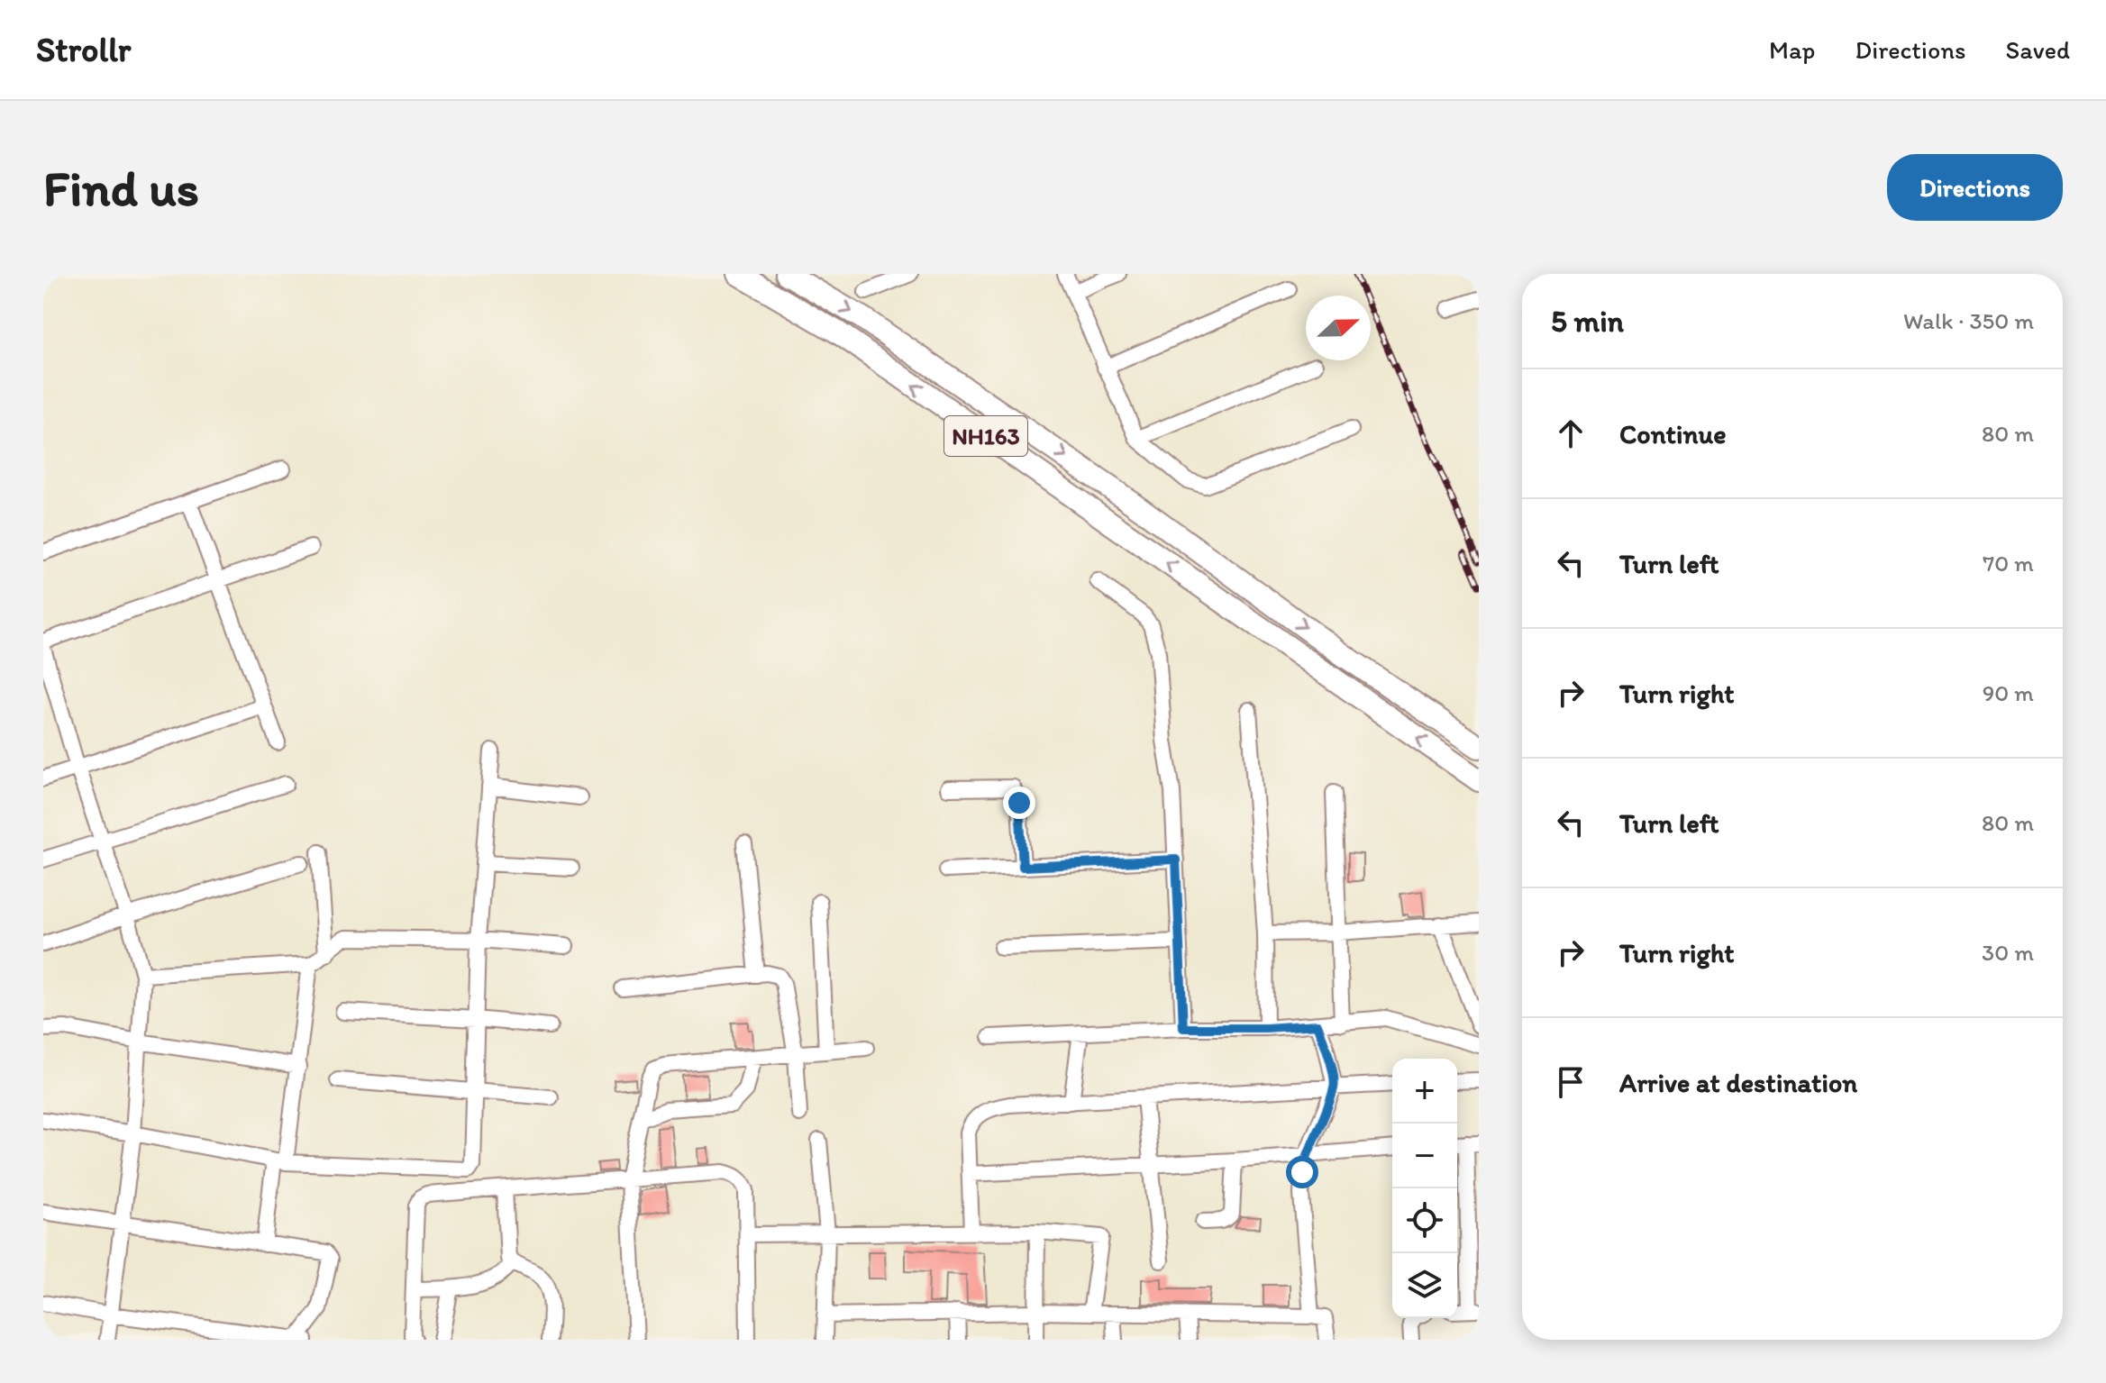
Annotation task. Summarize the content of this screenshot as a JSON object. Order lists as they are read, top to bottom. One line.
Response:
{"streets":{"highway":["NH163"]},"north":"right","page":{"header":"Strollr","nav":["Map","Directions","Saved"],"buttons":"Directions","title":"Find us","heading":["5 min","Walk · 350 m"],"list":[["Continue","80 m"],["Turn left","70 m"],["Turn right","90 m"],["Turn left","80 m"],["Turn right","30 m"],"Arrive at destination"],"map_buttons":["+","−"]}}
